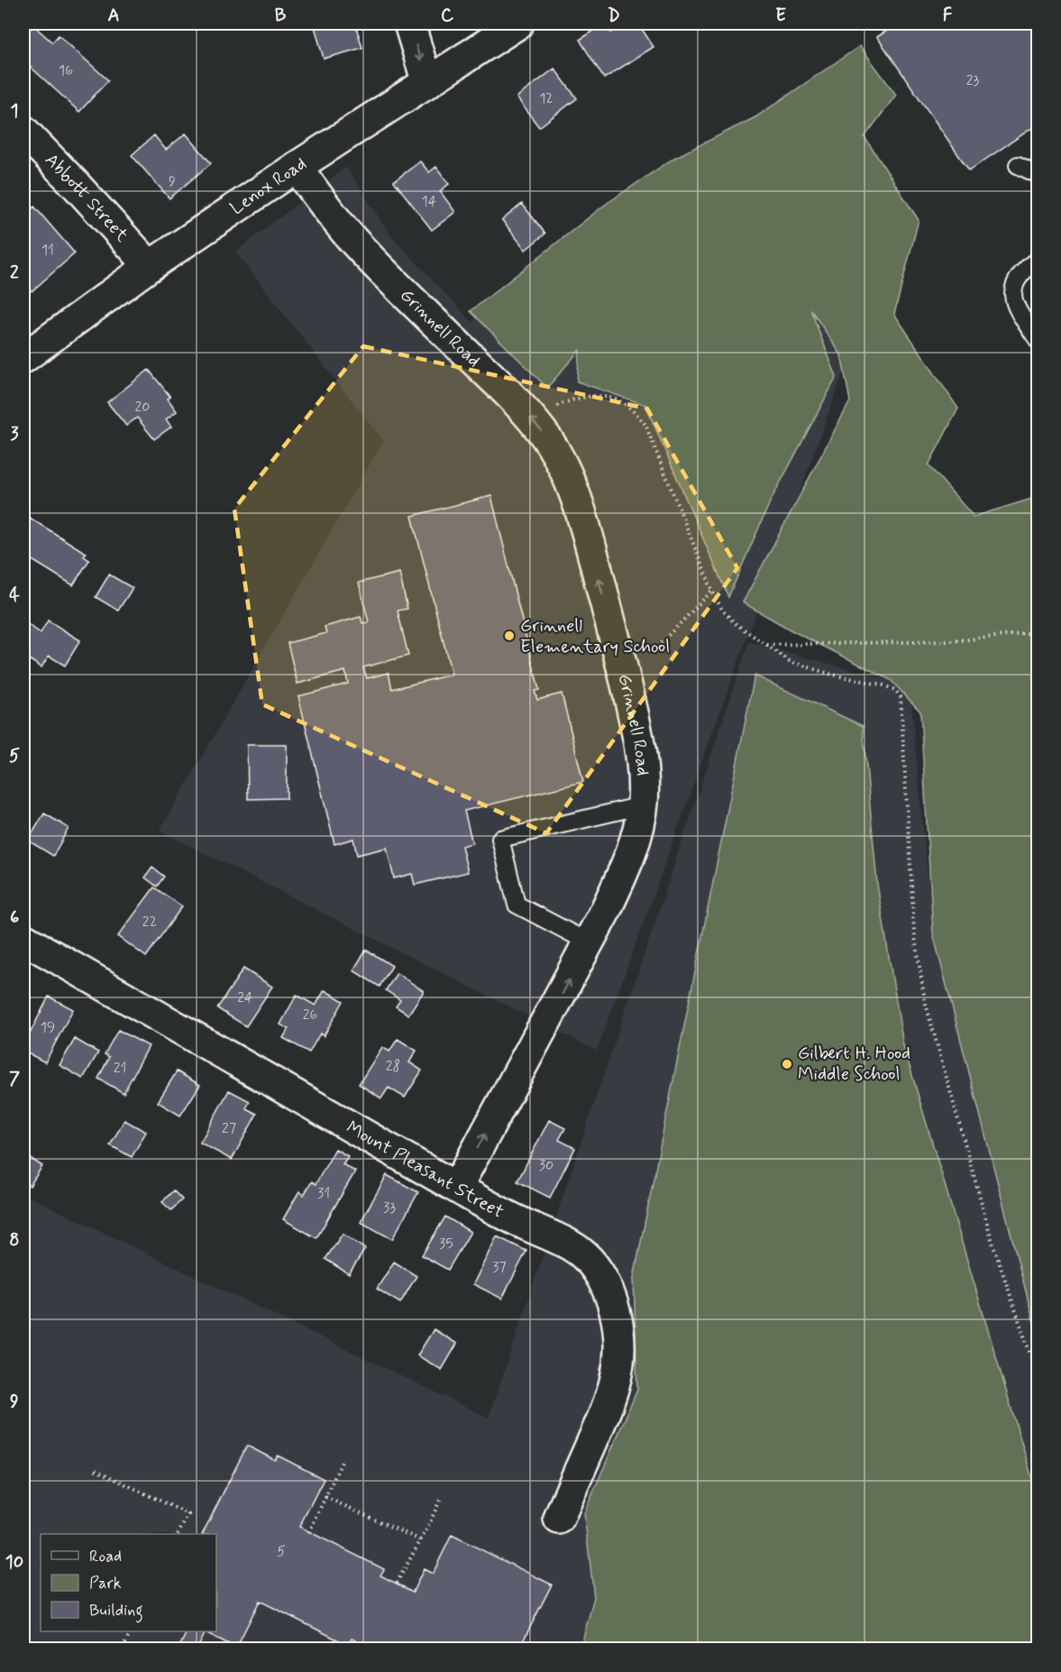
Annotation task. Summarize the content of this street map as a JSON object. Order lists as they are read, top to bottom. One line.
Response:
{"streets":{"street":["Lenox Road","Abbott Street","Grinnell Road","Mount Pleasant Street"]},"crossings":[["Lenox Road","Abbott Street"],["Lenox Road","Grinnell Road"],["Grinnell Road","Mount Pleasant Street"]],"one_way":["Grinnell Road"],"places":["Grinnell Elementary School","Gilbert H. Hood Middle School"],"house_numbers":["16","23","12","9","14","11","20","22","24","26","19","28","21","27","30","31","33","35","37","5"],"legend":["Road","Park","Building"],"grid":{"columns":["A","B","C","D","E","F"],"rows":["1","2","3","4","5","6","7","8","9","10"]}}
